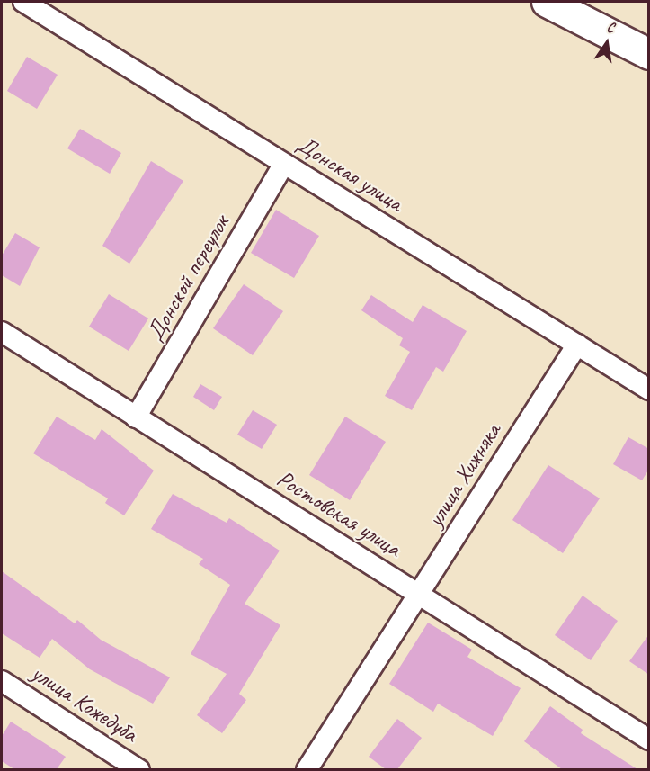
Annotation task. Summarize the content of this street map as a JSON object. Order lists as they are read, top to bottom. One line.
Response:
{"streets":{"street":["Донская улица","Донской переулок","улица Хижняка","Ростовская улица","улица Кожедуба"]},"crossings":[["Донская улица","Донской переулок"],["Донская улица","улица Хижняка"],["Донской переулок","Ростовская улица"],["улица Хижняка","Ростовская улица"]],"north":"top"}
